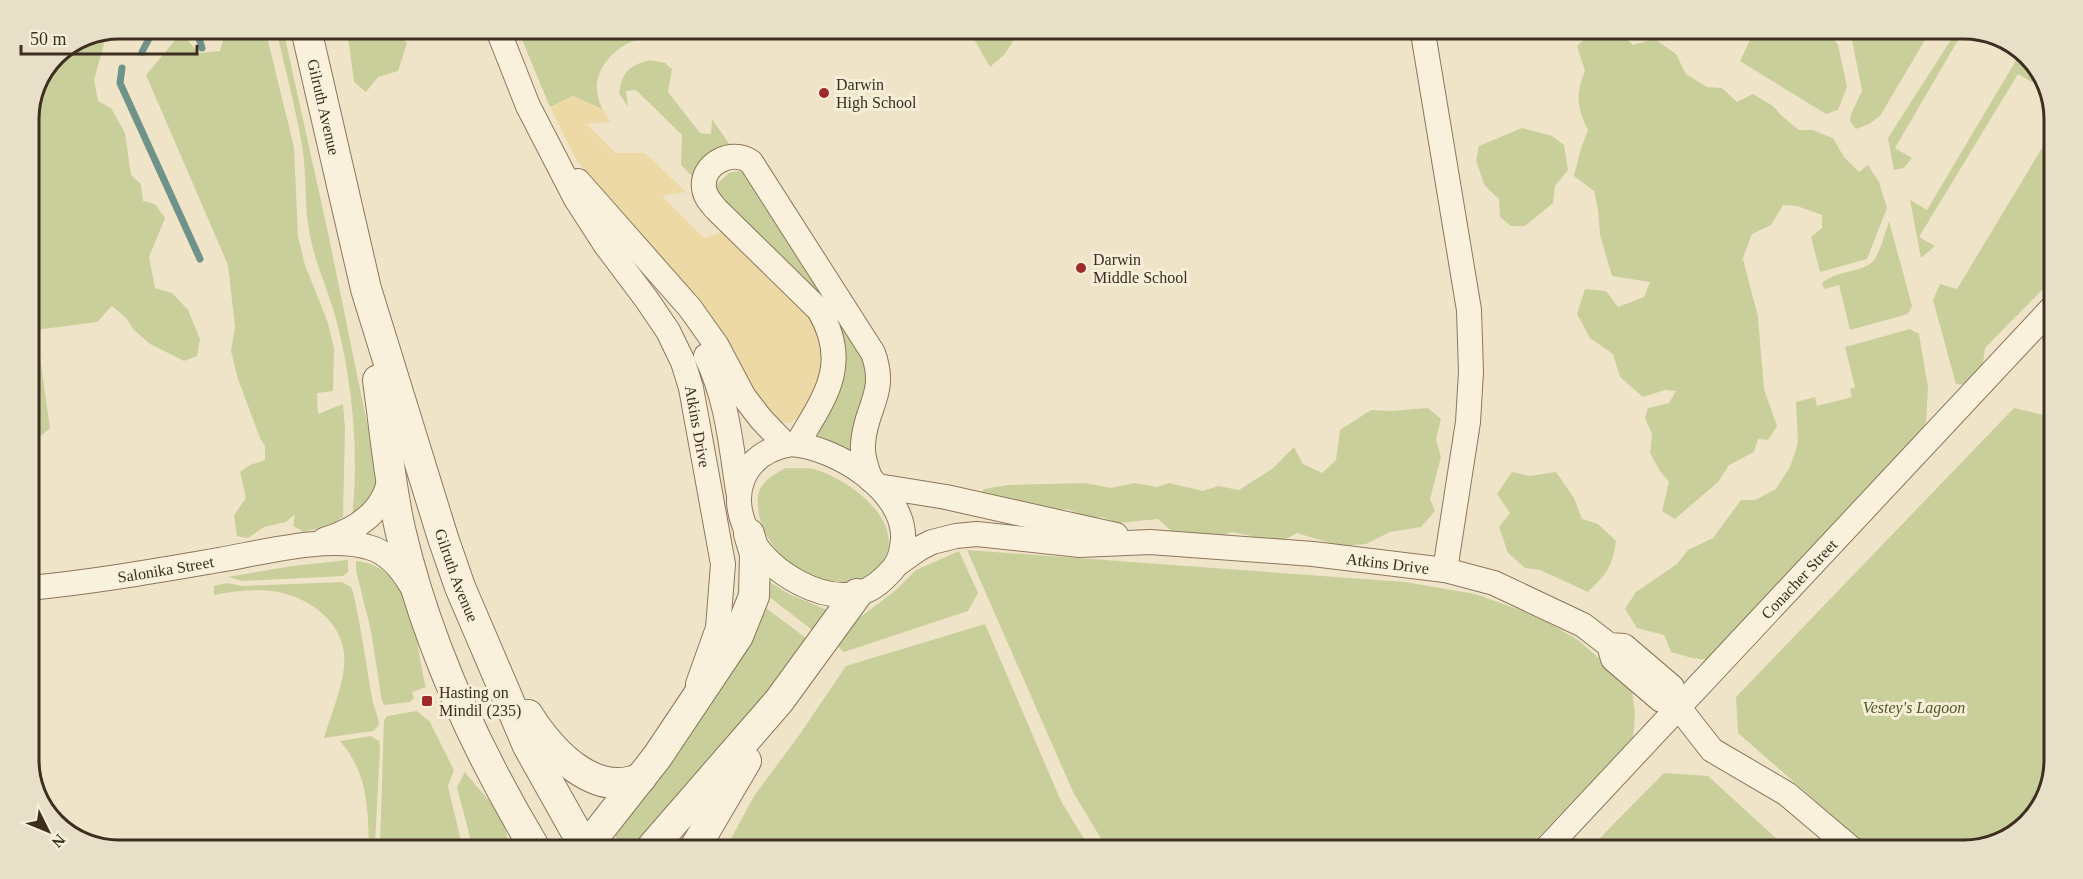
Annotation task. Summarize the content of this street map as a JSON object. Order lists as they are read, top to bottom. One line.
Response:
{"streets":{"street":["Gilruth Avenue","Atkins Drive","Salonika Street","Conacher Street"]},"crossings":[["Gilruth Avenue","Salonika Street"],["Atkins Drive","Conacher Street"]],"parks":["Vestey's Lagoon"],"places":{"other":["Darwin High School","Darwin Middle School"],"transit":["Hasting on Mindil (235)"]},"scale_bar":"50 m","north":"bottom right"}
